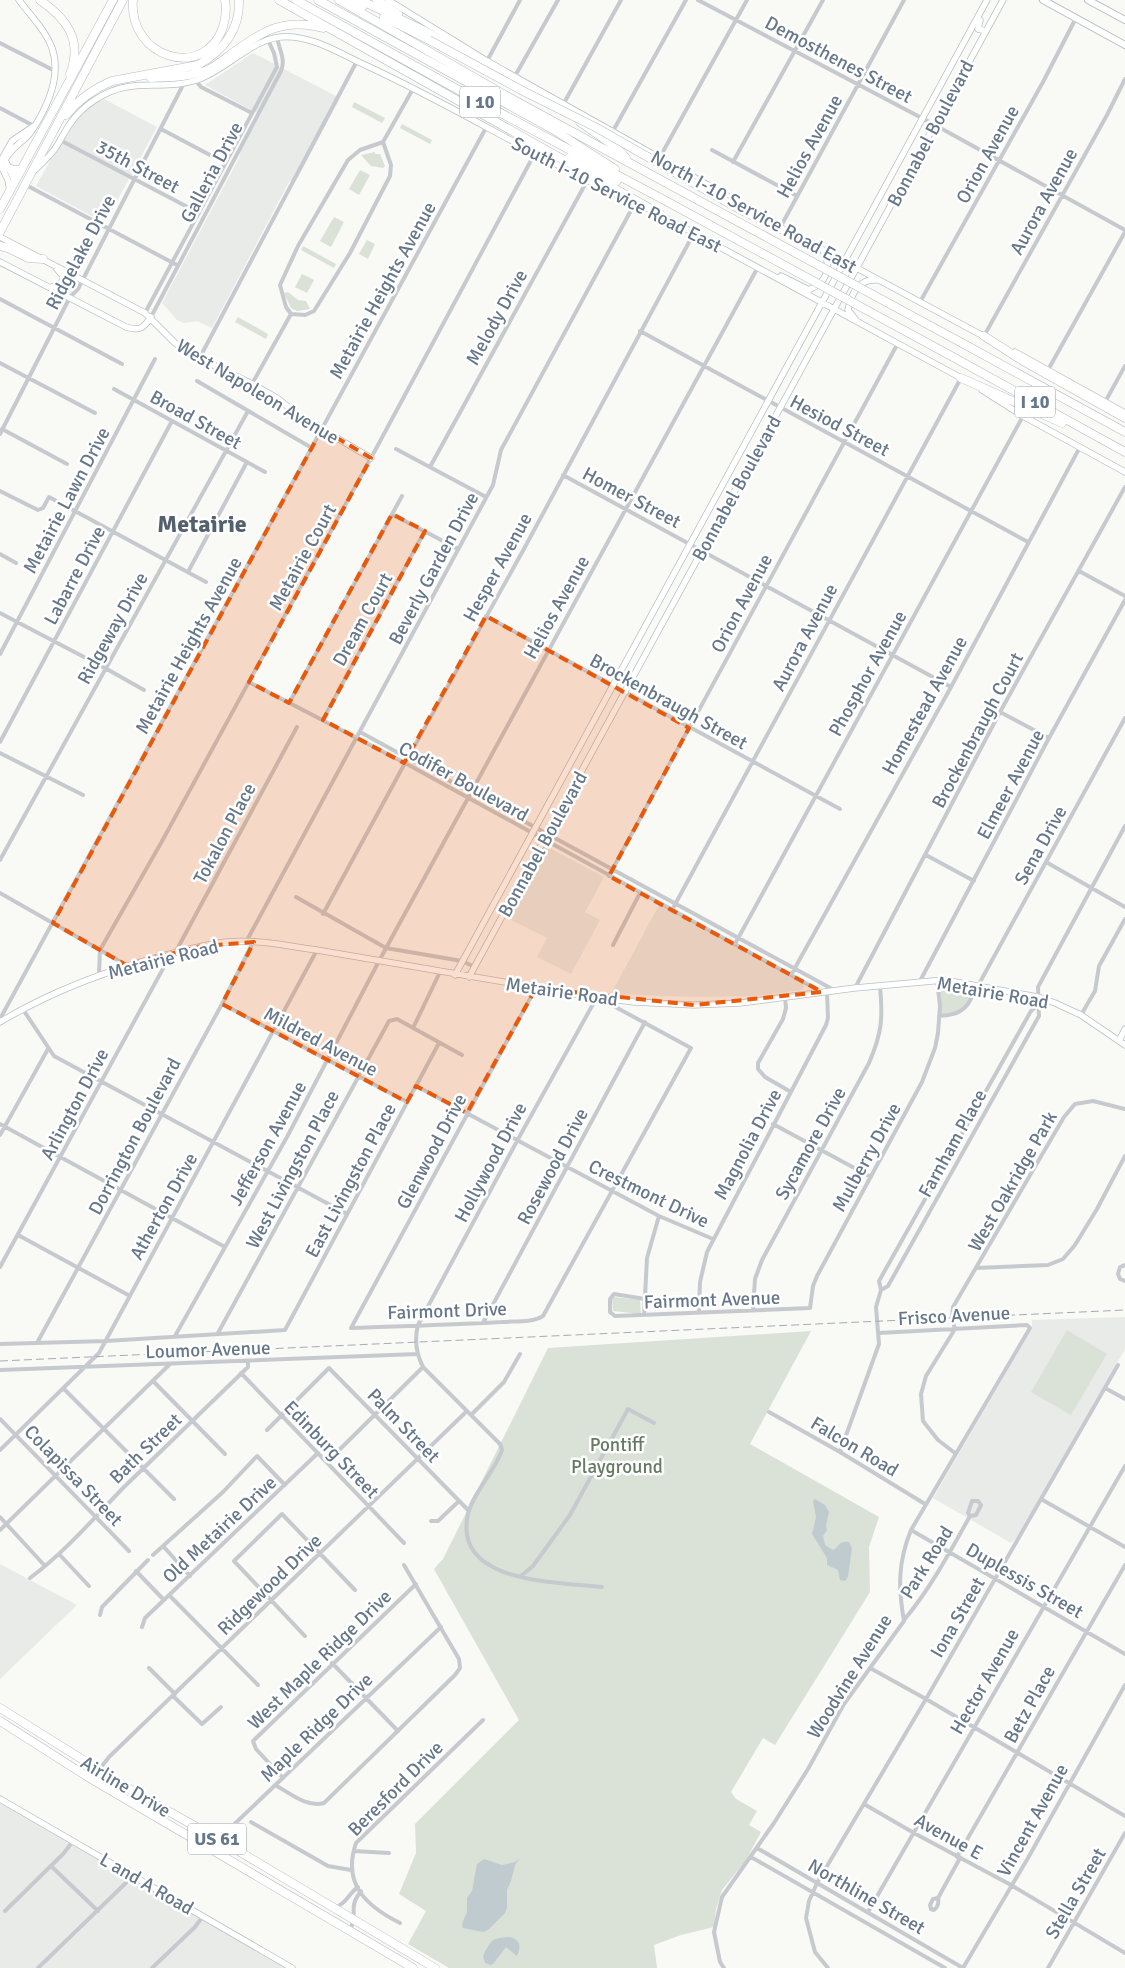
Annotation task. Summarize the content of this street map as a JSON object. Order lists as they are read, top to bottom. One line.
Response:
{"streets":{"highway":["I 10","Airline Drive","US 61"],"street":["Demosthenes Street","Bonnabel Boulevard","Helios Avenue","Orion Avenue","35th Street","Galleria Drive","South I-10 Service Road East","Aurora Avenue","North I-10 Service Road East","Ridgelake Drive","Metairie Heights Avenue","Melody Drive","West Napoleon Avenue","Broad Street","Hesiod Street","Homer Street","Metairie Lawn Drive","Metairie Court","Hesper Avenue","Beverly Garden Drive","Labarre Drive","Dream Court","Ridgeway Drive","Phosphor Avenue","Brockenbraugh Street","Homestead Avenue","Brockenbraugh Court","Codifer Boulevard","Elmeer Avenue","Tokalon Place","Sena Drive","Metairie Road","Mildred Avenue","Arlington Drive","Dorrington Boulevard","Jefferson Avenue","Sycamore Drive","Farnham Place","Magnolia Drive","Glenwood Drive","Mulberry Drive","Hollywood Drive","Rosewood Drive","West Livingston Place","East Livingston Place","West Oakridge Park","Crestmont Drive","Atherton Drive","Fairmont Avenue","Fairmont Drive","Frisco Avenue","Loumor Avenue","Palm Street","Falcon Road","Bath Street","Edinburg Street","Colapissa Street","Old Metairie Drive","Park Road","Duplessis Street","Ridgewood Drive","Iona Street","West Maple Ridge Drive","Woodvine Avenue","Hector Avenue","Betz Place","Maple Ridge Drive","Beresford Drive","Vincent Avenue","Avenue E","L and A Road","Stella Street","Northline Street"]},"crossings":[["Demosthenes Street","Bonnabel Boulevard"],["Demosthenes Street","Helios Avenue"],["Demosthenes Street","Orion Avenue"],["Demosthenes Street","Aurora Avenue"],["Bonnabel Boulevard","South I-10 Service Road East"],["Bonnabel Boulevard","North I-10 Service Road East"],["Bonnabel Boulevard","Hesiod Street"],["Bonnabel Boulevard","Homer Street"],["Bonnabel Boulevard","Brockenbraugh Street"],["Bonnabel Boulevard","Codifer Boulevard"],["Bonnabel Boulevard","Metairie Road"],["Helios Avenue","South I-10 Service Road East"],["Helios Avenue","North I-10 Service Road East"],["Helios Avenue","Hesiod Street"],["Helios Avenue","Homer Street"],["Helios Avenue","Brockenbraugh Street"],["Helios Avenue","Codifer Boulevard"],["Helios Avenue","Metairie Road"],["Helios Avenue","Jefferson Avenue"],["Orion Avenue","South I-10 Service Road East"],["Orion Avenue","North I-10 Service Road East"],["Orion Avenue","Hesiod Street"],["Orion Avenue","Homer Street"],["Orion Avenue","Brockenbraugh Street"],["Orion Avenue","Codifer Boulevard"],["35th Street","Galleria Drive"],["35th Street","South I-10 Service Road East"],["35th Street","Ridgelake Drive"],["Galleria Drive","South I-10 Service Road East"],["Galleria Drive","West Napoleon Avenue"],["South I-10 Service Road East","Aurora Avenue"],["South I-10 Service Road East","Ridgelake Drive"],["South I-10 Service Road East","Metairie Heights Avenue"],["South I-10 Service Road East","Melody Drive"],["South I-10 Service Road East","Metairie Court"],["South I-10 Service Road East","Hesper Avenue"],["South I-10 Service Road East","Beverly Garden Drive"],["South I-10 Service Road East","Phosphor Avenue"],["South I-10 Service Road East","Homestead Avenue"],["Aurora Avenue","North I-10 Service Road East"],["Aurora Avenue","Hesiod Street"],["Aurora Avenue","Homer Street"],["Aurora Avenue","Brockenbraugh Street"],["Aurora Avenue","Codifer Boulevard"],["Ridgelake Drive","West Napoleon Avenue"],["Metairie Heights Avenue","West Napoleon Avenue"],["Metairie Heights Avenue","Metairie Road"],["West Napoleon Avenue","Metairie Court"],["Broad Street","Metairie Lawn Drive"],["Broad Street","Labarre Drive"],["Broad Street","Ridgeway Drive"],["Hesiod Street","Hesper Avenue"],["Hesiod Street","Phosphor Avenue"],["Hesiod Street","Homestead Avenue"],["Homer Street","Hesper Avenue"],["Homer Street","Phosphor Avenue"],["Homer Street","Homestead Avenue"],["Metairie Court","Codifer Boulevard"],["Metairie Court","Metairie Road"],["Hesper Avenue","Brockenbraugh Street"],["Hesper Avenue","Codifer Boulevard"],["Beverly Garden Drive","Codifer Boulevard"],["Beverly Garden Drive","Metairie Road"],["Dream Court","Codifer Boulevard"],["Phosphor Avenue","Brockenbraugh Street"],["Phosphor Avenue","Codifer Boulevard"],["Homestead Avenue","Codifer Boulevard"],["Brockenbraugh Court","Metairie Road"],["Codifer Boulevard","Metairie Road"],["Codifer Boulevard","Magnolia Drive"],["Elmeer Avenue","Metairie Road"],["Tokalon Place","Metairie Road"],["Tokalon Place","Arlington Drive"],["Sena Drive","Metairie Road"],["Metairie Road","Arlington Drive"],["Metairie Road","Dorrington Boulevard"],["Metairie Road","Jefferson Avenue"],["Metairie Road","Sycamore Drive"],["Metairie Road","Farnham Place"],["Metairie Road","Magnolia Drive"],["Metairie Road","Glenwood Drive"],["Metairie Road","Mulberry Drive"],["Metairie Road","Hollywood Drive"],["Metairie Road","Atherton Drive"],["Mildred Avenue","Dorrington Boulevard"],["Mildred Avenue","Jefferson Avenue"],["Mildred Avenue","West Livingston Place"],["Mildred Avenue","East Livingston Place"],["Mildred Avenue","Atherton Drive"],["Dorrington Boulevard","Loumor Avenue"],["Jefferson Avenue","Loumor Avenue"],["Sycamore Drive","Fairmont Avenue"],["Farnham Place","Frisco Avenue"],["Farnham Place","Falcon Road"],["Magnolia Drive","Crestmont Drive"],["Magnolia Drive","Fairmont Avenue"],["Glenwood Drive","Crestmont Drive"],["Glenwood Drive","Fairmont Drive"],["Mulberry Drive","Fairmont Avenue"],["Hollywood Drive","Crestmont Drive"],["Hollywood Drive","Fairmont Drive"],["Hollywood Drive","Loumor Avenue"],["Rosewood Drive","Crestmont Drive"],["Rosewood Drive","Fairmont Drive"],["West Livingston Place","Loumor Avenue"],["East Livingston Place","Crestmont Drive"],["East Livingston Place","Loumor Avenue"],["West Oakridge Park","Frisco Avenue"],["Crestmont Drive","Fairmont Drive"],["Atherton Drive","Loumor Avenue"],["Atherton Drive","Colapissa Street"],["Frisco Avenue","Woodvine Avenue"],["Loumor Avenue","Bath Street"],["Palm Street","Ridgewood Drive"],["Falcon Road","Woodvine Avenue"],["Bath Street","Edinburg Street"],["Bath Street","Colapissa Street"],["Edinburg Street","Old Metairie Drive"],["Edinburg Street","Ridgewood Drive"],["Park Road","Duplessis Street"],["Park Road","Woodvine Avenue"],["Duplessis Street","Iona Street"],["Duplessis Street","Woodvine Avenue"],["Duplessis Street","Hector Avenue"],["Duplessis Street","Betz Place"],["Ridgewood Drive","Airline Drive"],["Iona Street","Avenue E"],["Iona Street","Northline Street"],["West Maple Ridge Drive","Maple Ridge Drive"],["Woodvine Avenue","Northline Street"],["Hector Avenue","Avenue E"],["Hector Avenue","Northline Street"],["Betz Place","Avenue E"],["Maple Ridge Drive","Airline Drive"],["Vincent Avenue","Avenue E"],["Vincent Avenue","Northline Street"],["Avenue E","Stella Street"]],"districts":["Metairie"],"parks":["Pontiff Playground"]}
